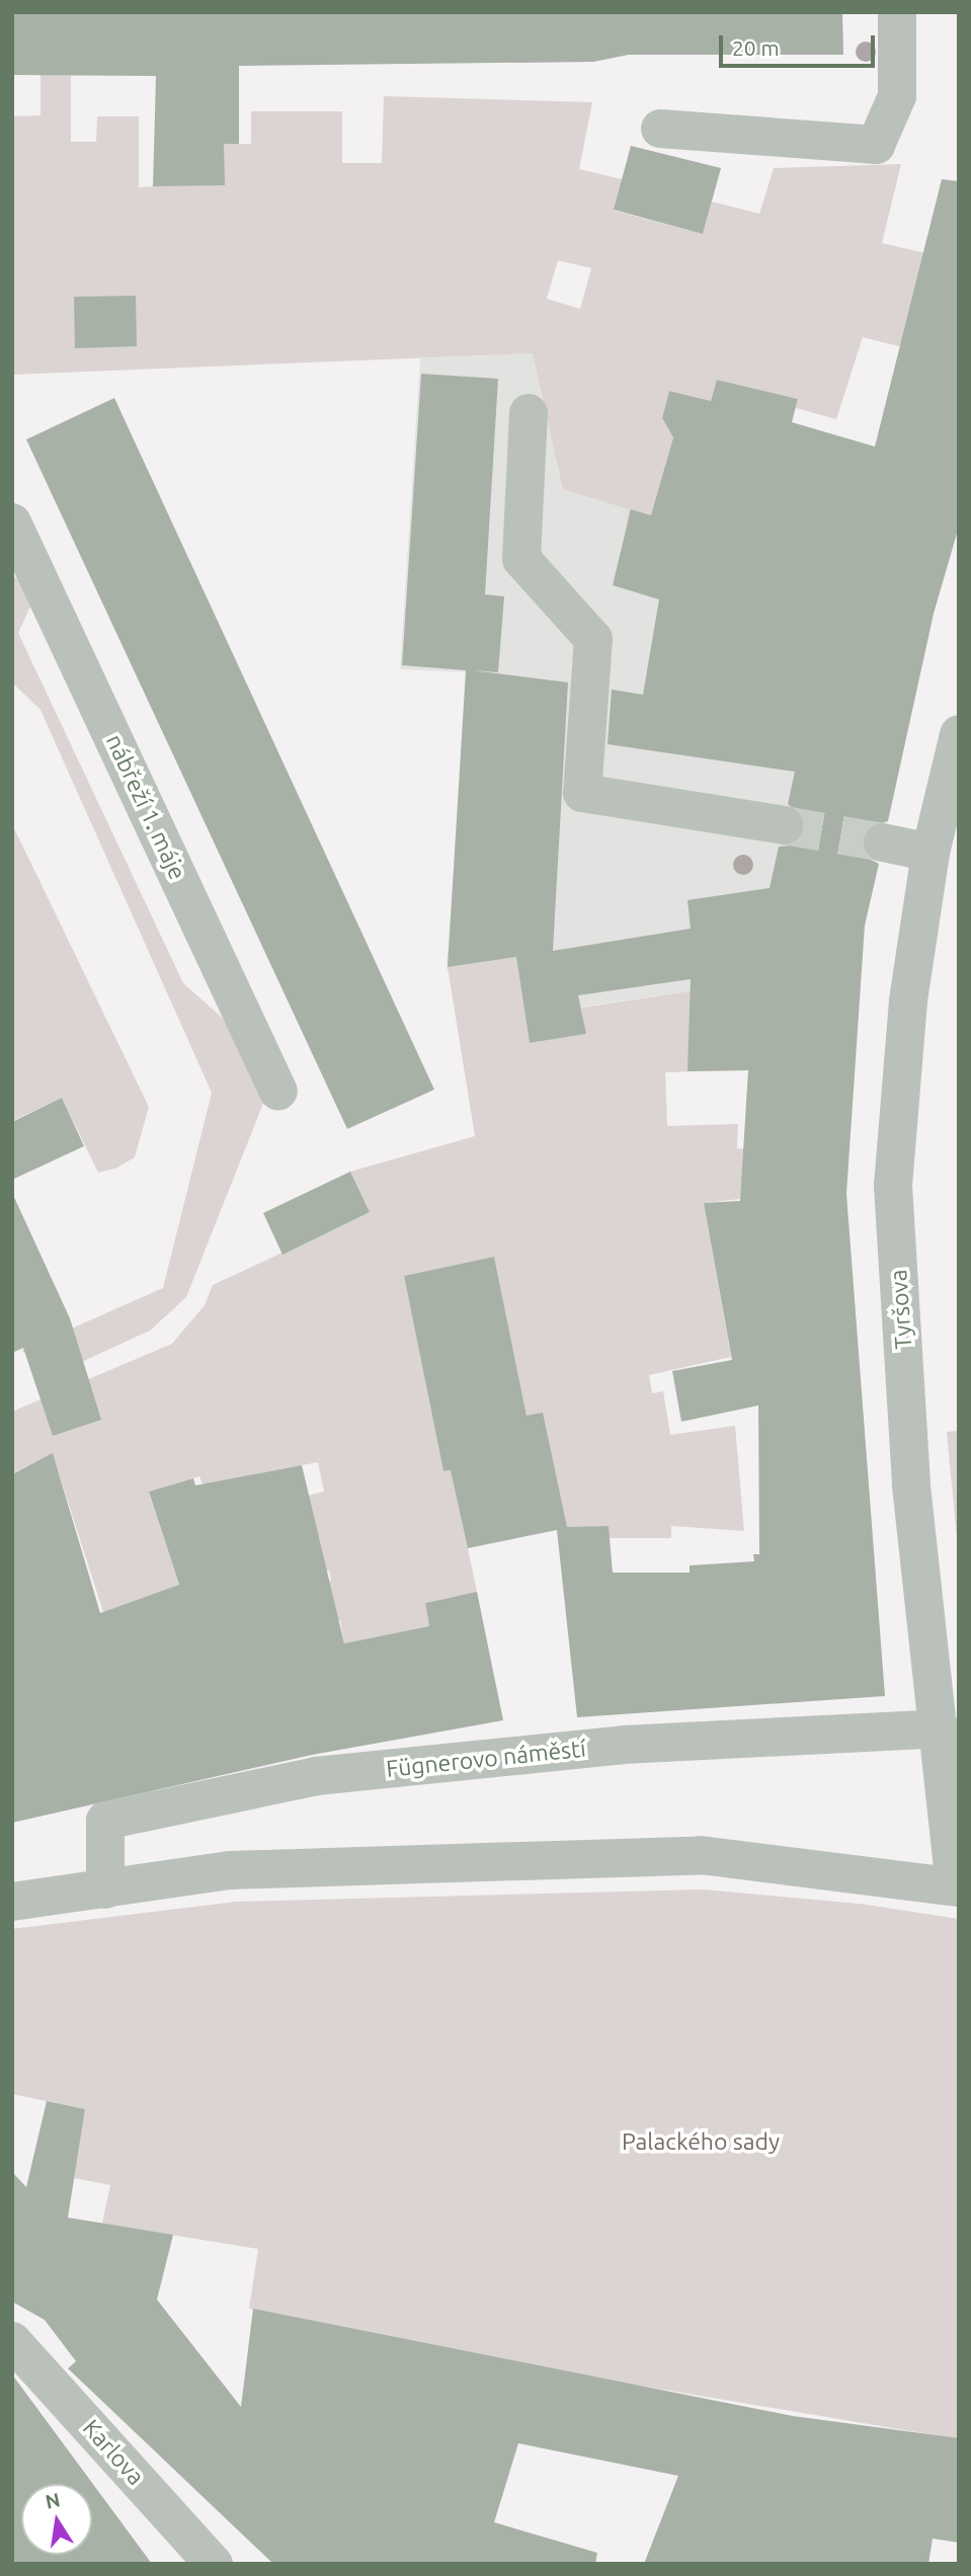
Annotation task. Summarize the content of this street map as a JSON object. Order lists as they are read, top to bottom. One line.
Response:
{"streets":{"street":["nábřeží 1. máje","Tyršova","Fügnerovo náměstí","Karlova"]},"crossings":[["Tyršova","Fügnerovo náměstí"]],"parks":["Palackého sady"],"scale_bar":"20 m","north":"top"}
